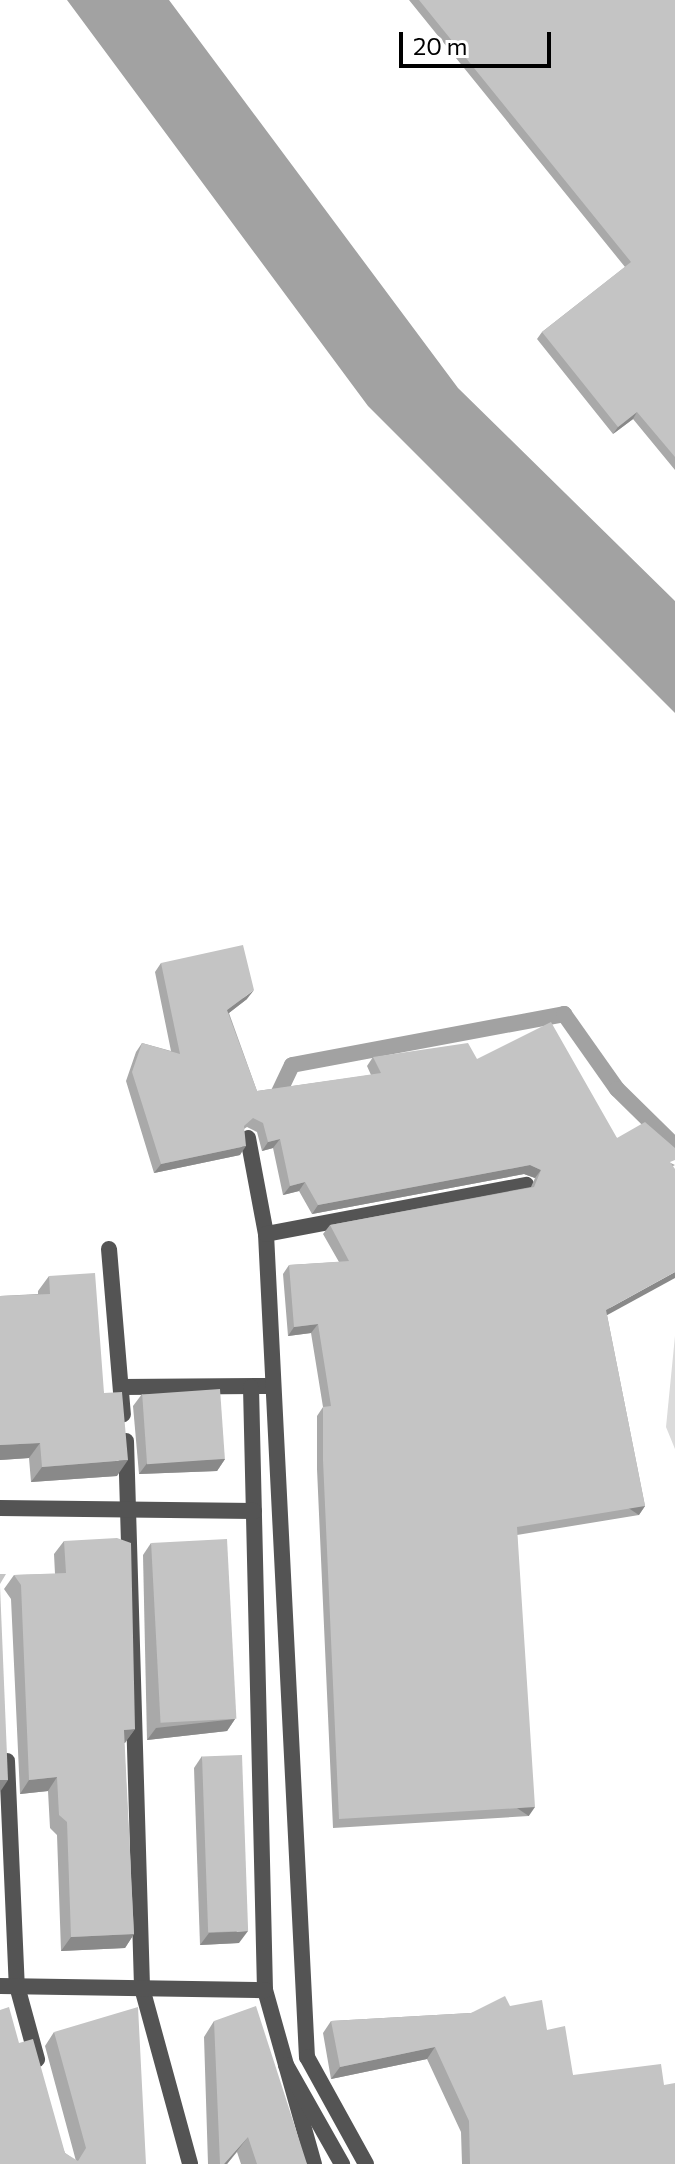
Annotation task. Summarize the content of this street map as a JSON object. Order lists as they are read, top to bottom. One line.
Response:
{"scale_bar":"20 m"}
